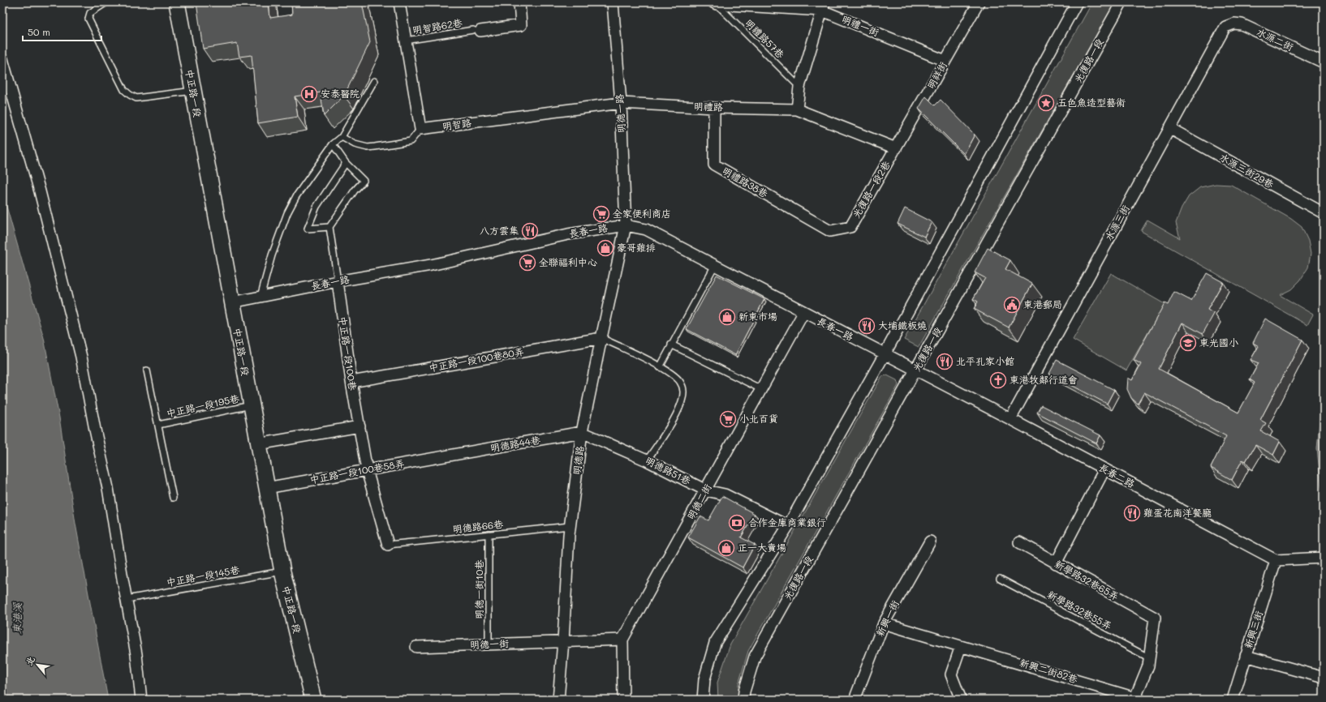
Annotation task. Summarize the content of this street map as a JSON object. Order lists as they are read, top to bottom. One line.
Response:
{"streets":{"main road":["中正路一段"],"street":["明禮一街","水源二街","光復路一段","明祥街","明禮路","明德一路","明智路","水源三街29巷","明禮路38巷","光復路一段2巷","水源三街","長春一路","中正路一段100巷","中正路一段100巷80弄","明德路44巷","明德路","明德路51巷","中正路一段100巷58弄","長春二路","明德二街","新學路32巷65弄","新興一街","新興三街","明德一街","新興二街82巷"],"lane":["明智路62巷","明禮路57巷","中正路一段195巷","明德路66巷","中正路一段145巷","明德一街10巷","新學路32巷55弄"]},"crossings":[["明禮一街","明禮路57巷"],["明禮一街","明祥街"],["水源二街","水源三街"],["光復路一段","長春一路"],["光復路一段","長春二路"],["明祥街","明禮路"],["明祥街","光復路一段2巷"],["中正路一段","長春一路"],["中正路一段","中正路一段195巷"],["中正路一段","中正路一段100巷58弄"],["中正路一段","中正路一段145巷"],["明禮路","明德一路"],["明禮路","明智路"],["明禮路","明禮路38巷"],["明禮路","光復路一段2巷"],["明德一路","明智路"],["明德一路","長春一路"],["明德一路","明德路"],["水源三街29巷","水源三街"],["明禮路38巷","光復路一段2巷"],["水源三街","長春二路"],["長春一路","中正路一段100巷"],["長春一路","明德路"],["長春一路","長春二路"],["長春一路","明德二街"],["中正路一段100巷","中正路一段100巷80弄"],["中正路一段100巷","中正路一段100巷58弄"],["中正路一段100巷","明德路66巷"],["中正路一段100巷80弄","明德路"],["明德路44巷","明德路"],["明德路44巷","明德路51巷"],["明德路44巷","中正路一段100巷58弄"],["明德路","明德路51巷"],["明德路","明德路66巷"],["明德路","明德一街"],["明德路51巷","明德二街"],["長春二路","新興三街"],["明德路66巷","明德一街10巷"],["新學路32巷65弄","新學路32巷55弄"],["明德一街10巷","明德一街"],["新興一街","新興二街82巷"]],"water":["東港溪"],"places":{"hospital":["安泰醫院"],"place":["五色魚造型藝術"],"supermarket":["全家便利商店","全聯福利中心","小北百貨"],"restaurant":["八方雲集","大埔鐵板燒","北平孔家小館","雞蛋花南洋餐廳"],"shop":["豪哥雞排","新東市場","正一大賣場"],"public building":["東港郵局"],"school or university":["東光國小"],"church":["東港牧鄰行道會"],"bank":["合作金庫商業銀行"]},"scale_bar":"50 m","north":"top left"}
